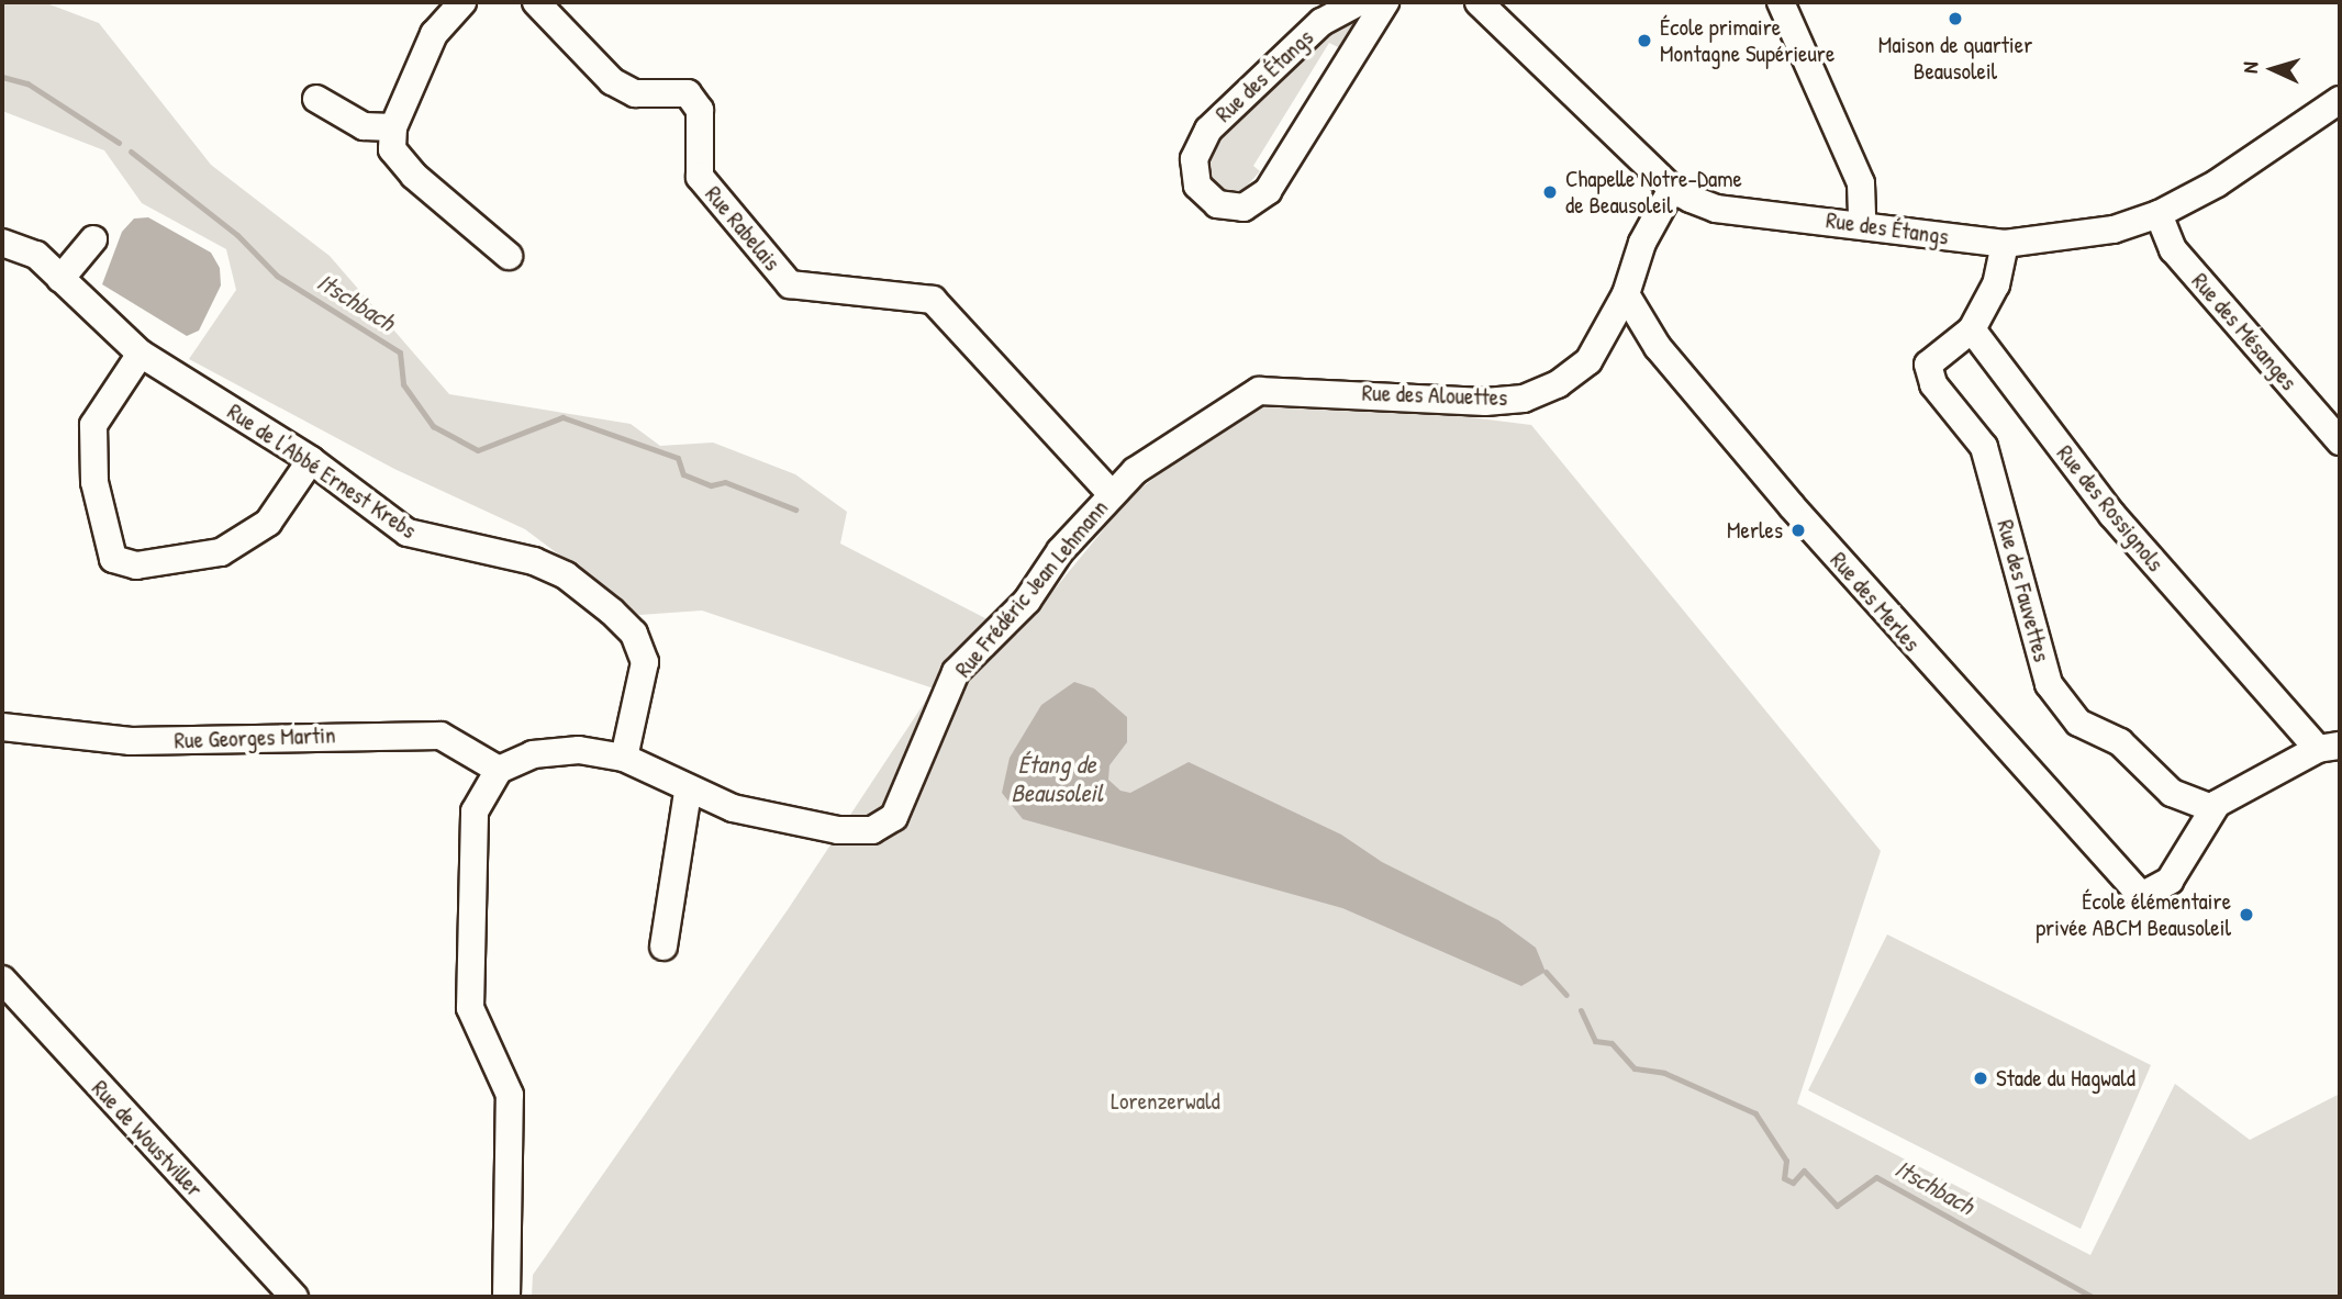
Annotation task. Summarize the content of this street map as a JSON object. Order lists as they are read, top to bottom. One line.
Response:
{"streets":{"street":["Rue des Étangs","Rue Rabelais","Rue des Mésanges","Rue des Alouettes","Rue de l'Abbé Ernest Krebs","Rue des Rossignols","Rue Frédéric Jean Lehmann","Rue des Fauvettes","Rue des Merles","Rue Georges Martin","Rue de Woustviller"]},"crossings":[["Rue des Étangs","Rue des Mésanges"],["Rue des Étangs","Rue des Alouettes"],["Rue Rabelais","Rue des Alouettes"],["Rue Rabelais","Rue Frédéric Jean Lehmann"],["Rue des Alouettes","Rue Frédéric Jean Lehmann"],["Rue des Alouettes","Rue des Merles"],["Rue de l'Abbé Ernest Krebs","Rue Frédéric Jean Lehmann"],["Rue des Rossignols","Rue des Fauvettes"],["Rue Frédéric Jean Lehmann","Rue Georges Martin"],["Rue des Fauvettes","Rue des Merles"]],"water":["Itschbach","Étang de Beausoleil"],"parks":["Lorenzerwald"],"places":["Maison de quartier Beausoleil","École primaire Montagne Supérieure","Chapelle Notre-Dame de Beausoleil","Merles","École élémentaire privée ABCM Beausoleil","Stade du Hagwald"],"north":"left"}
